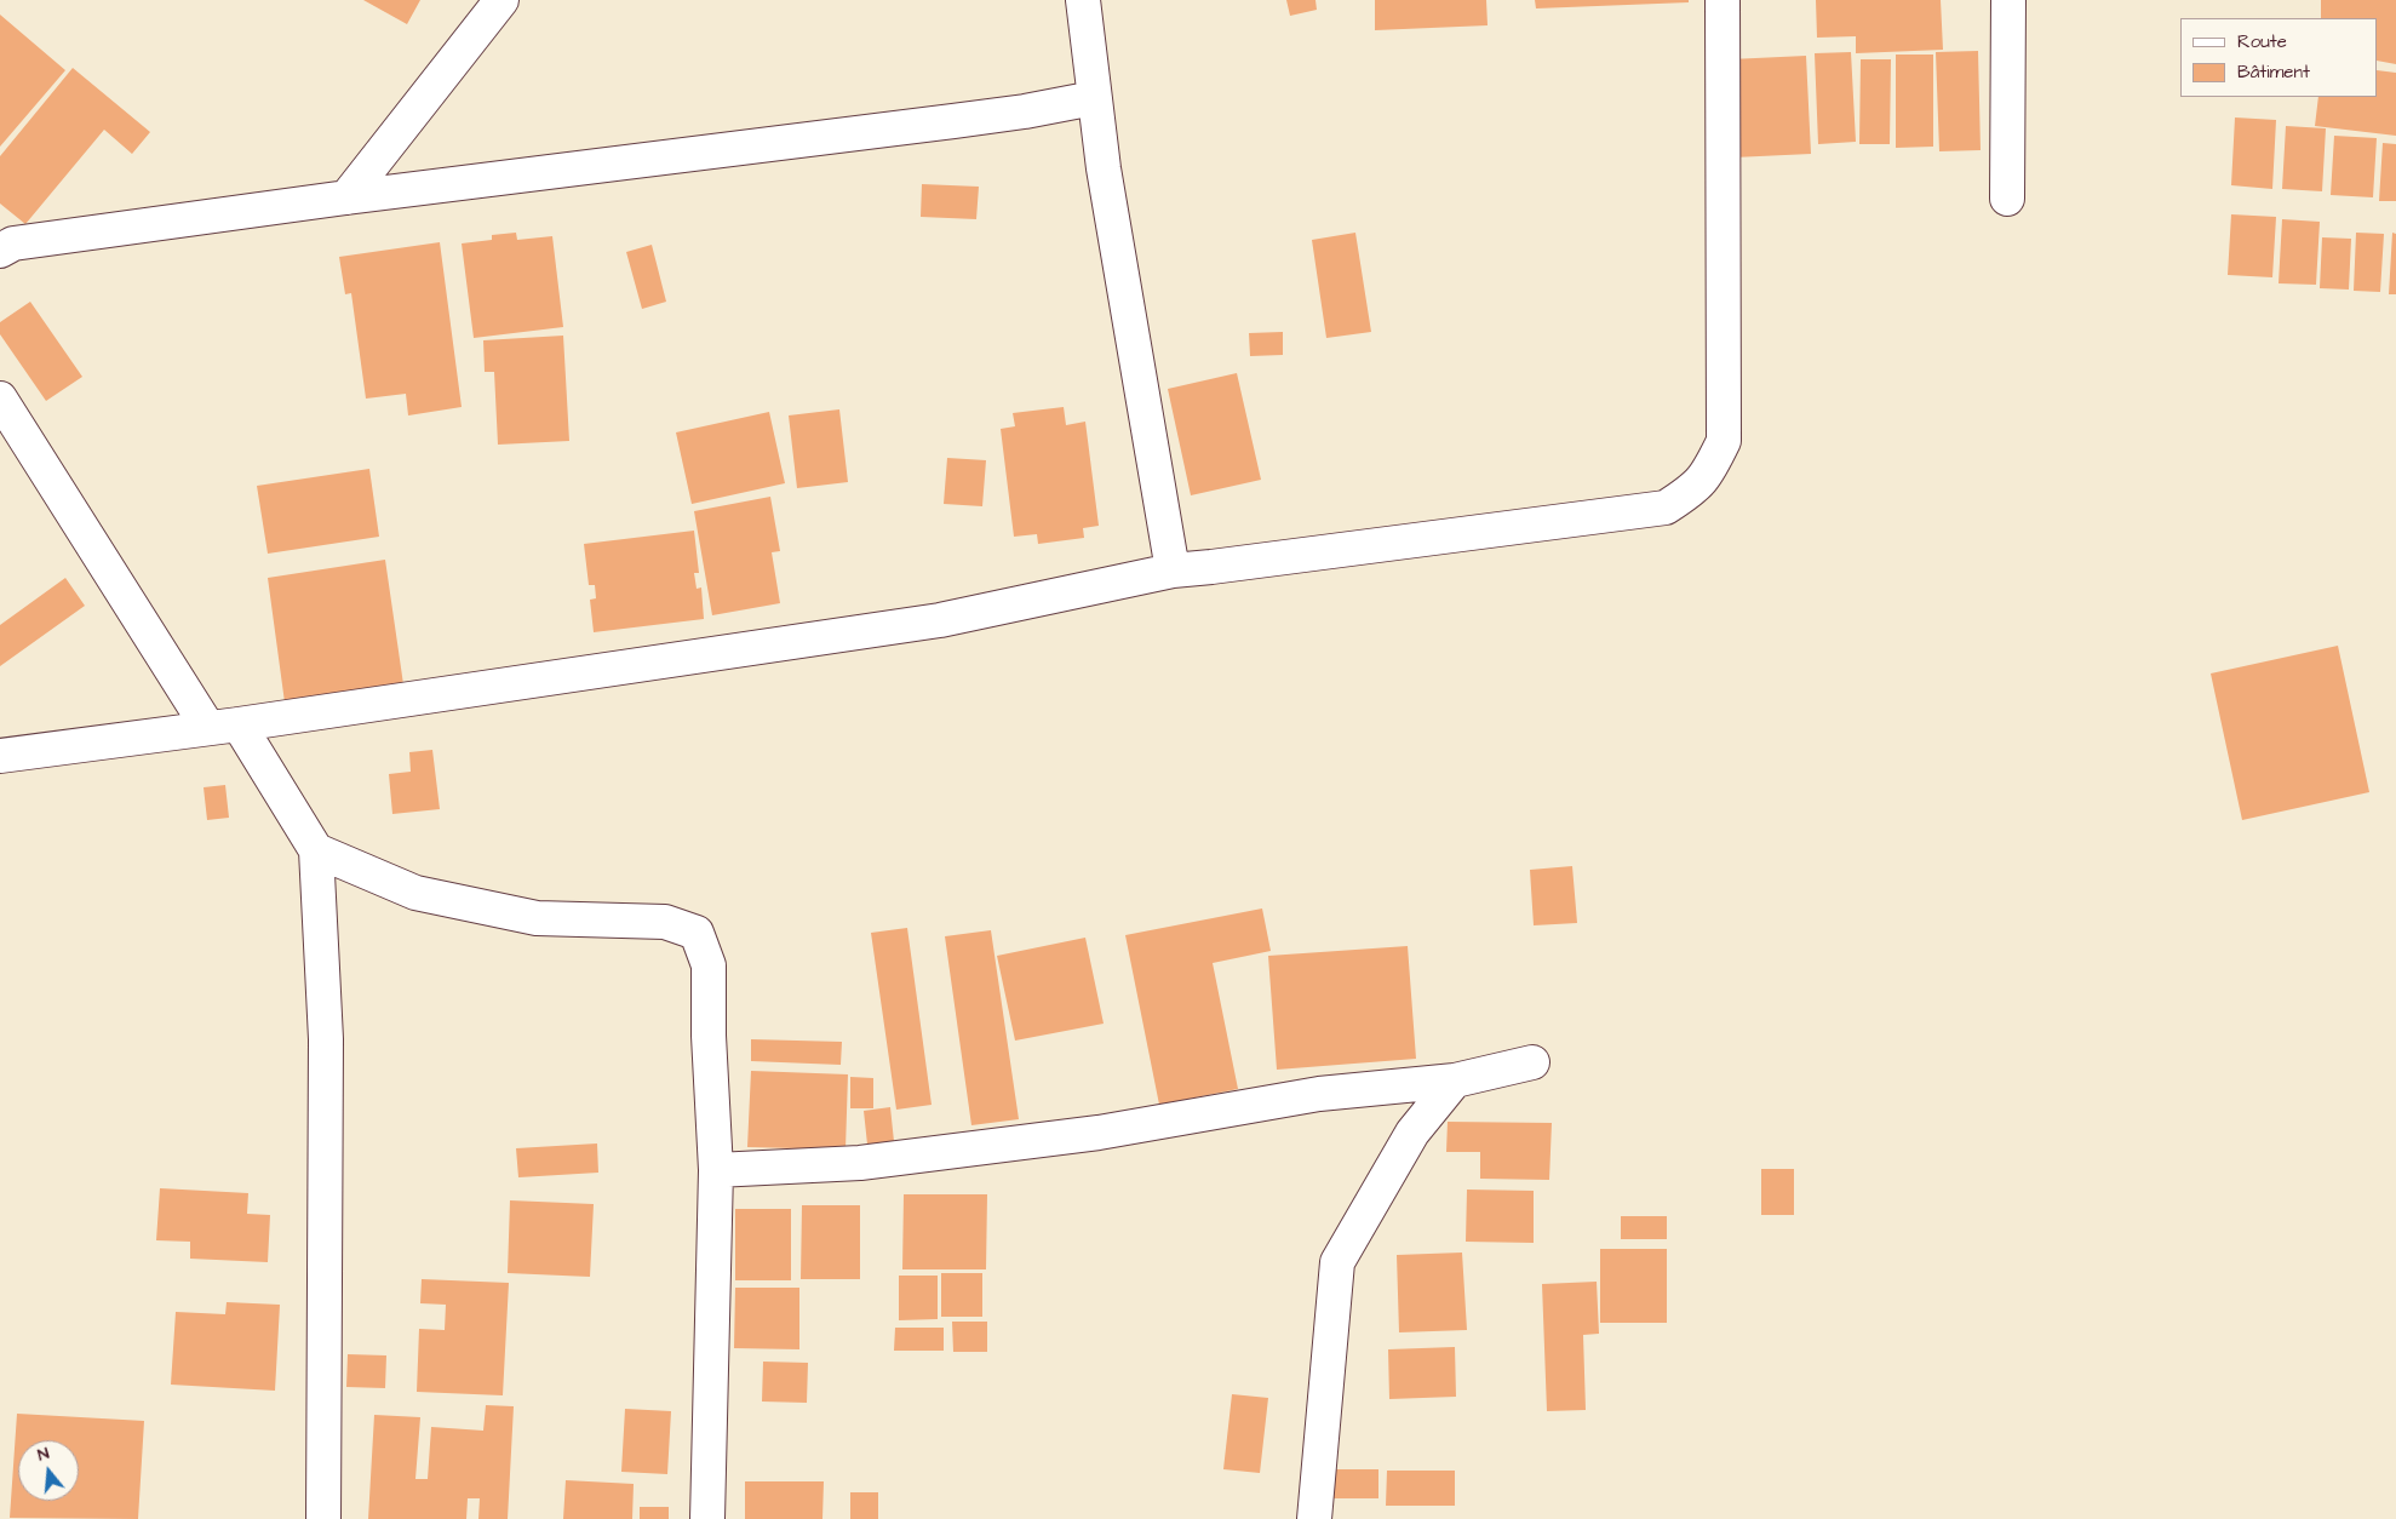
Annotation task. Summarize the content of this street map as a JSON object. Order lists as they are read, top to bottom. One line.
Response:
{"legend":["Route","Bâtiment"],"north":"top"}
